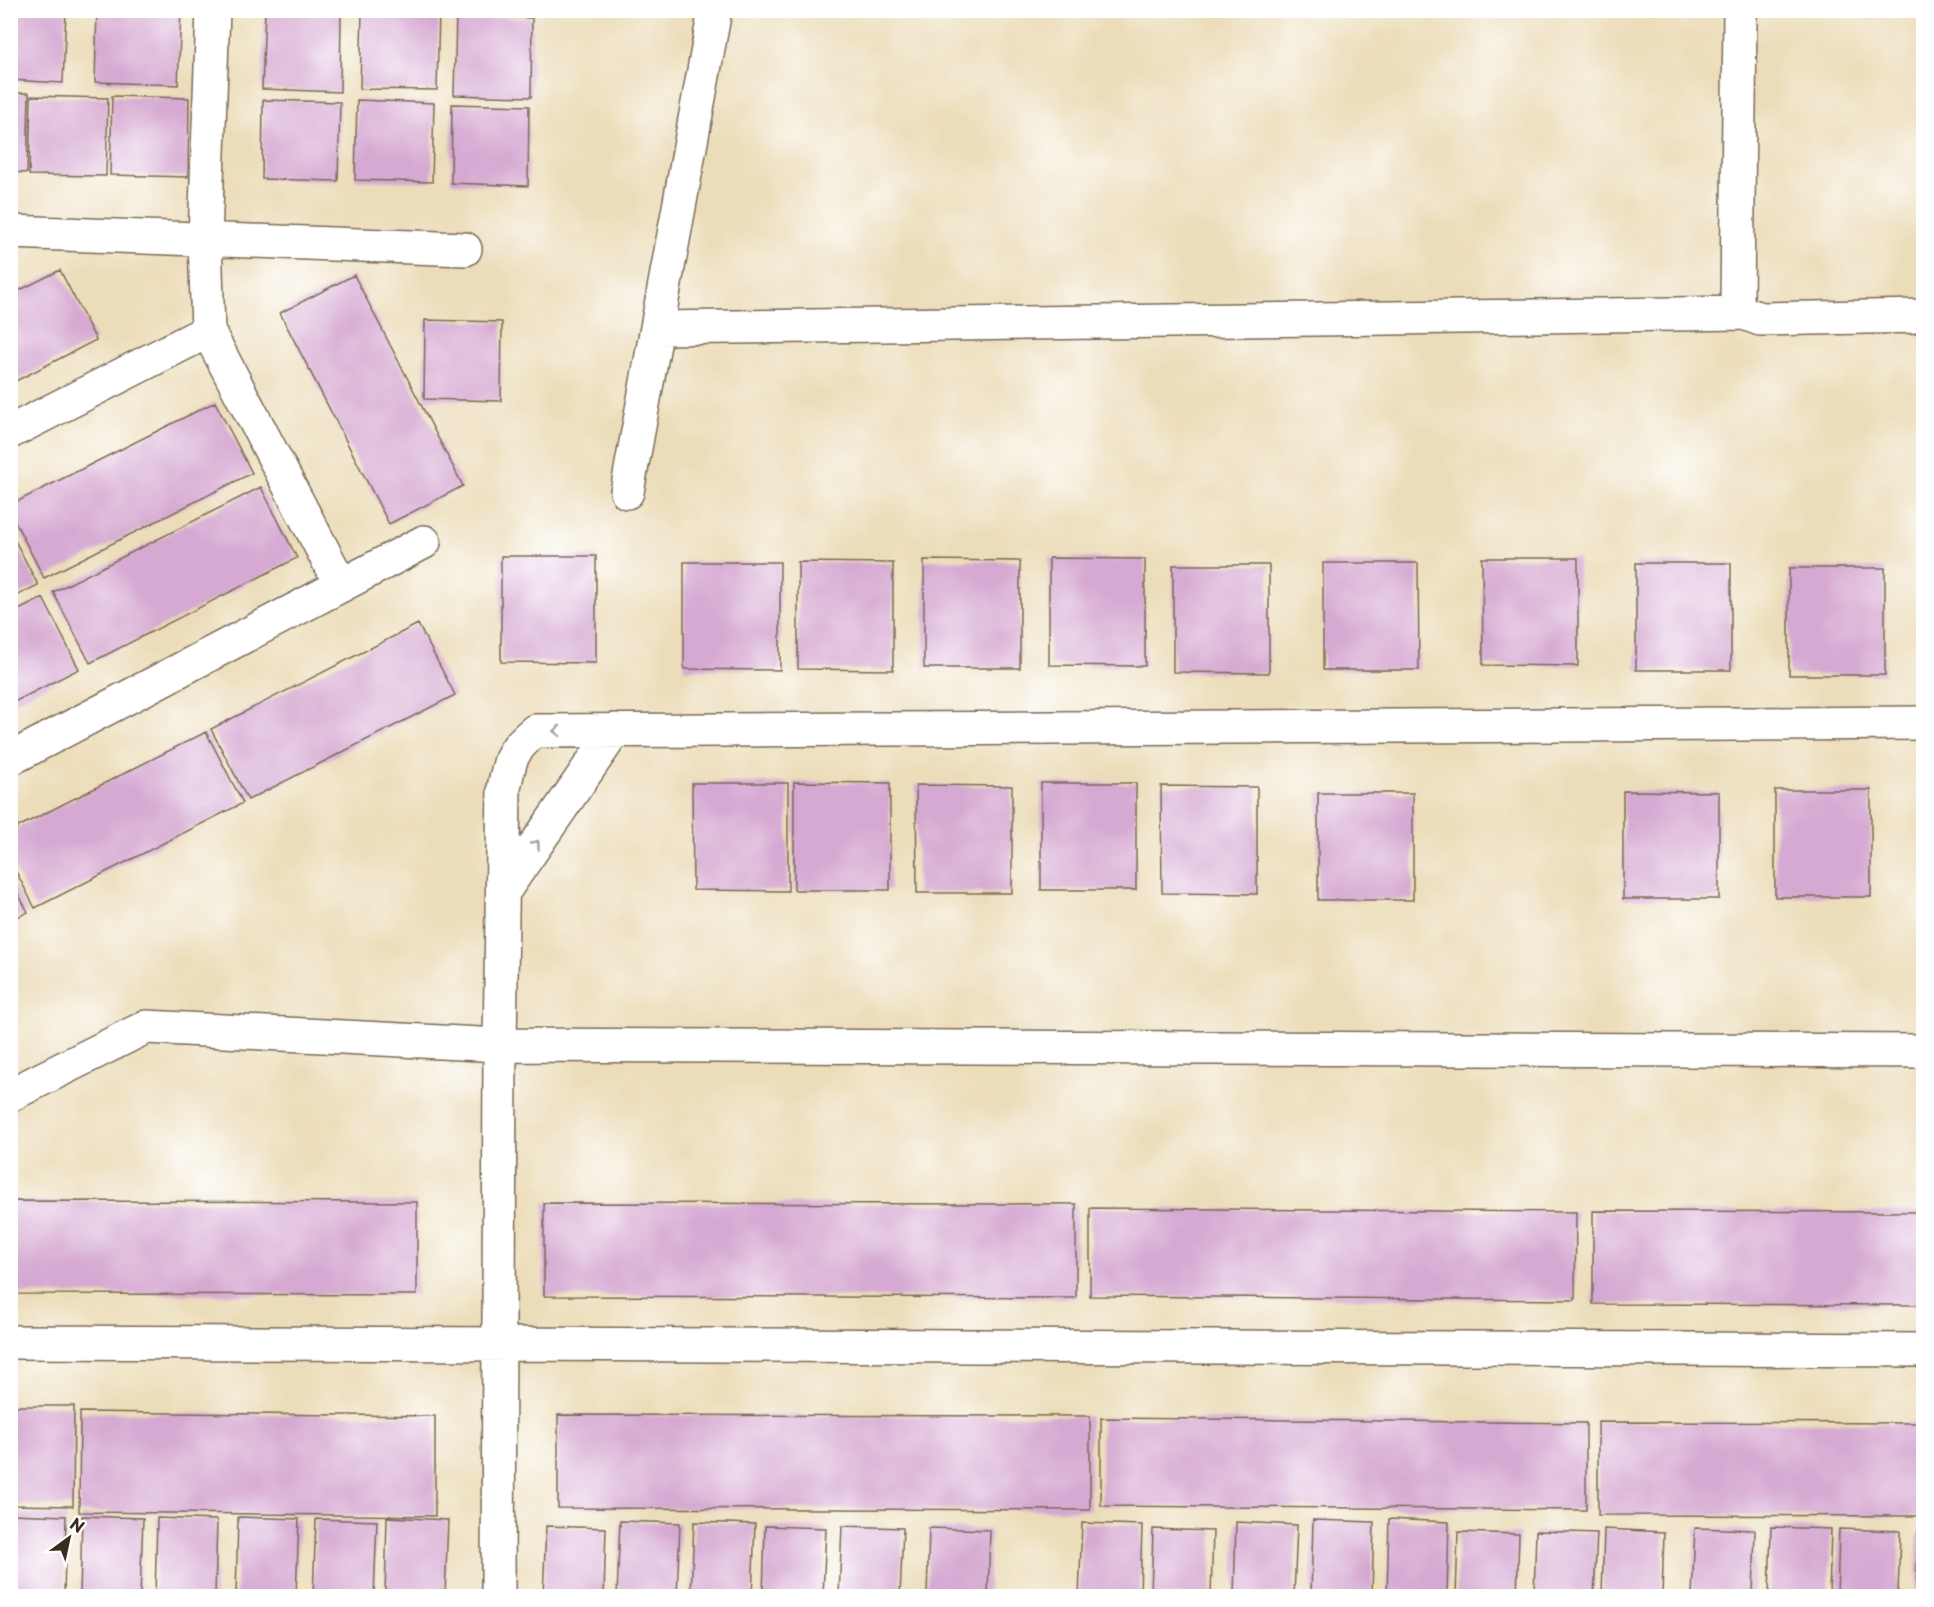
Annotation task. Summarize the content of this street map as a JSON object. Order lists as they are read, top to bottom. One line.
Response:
{"north":"top right"}
